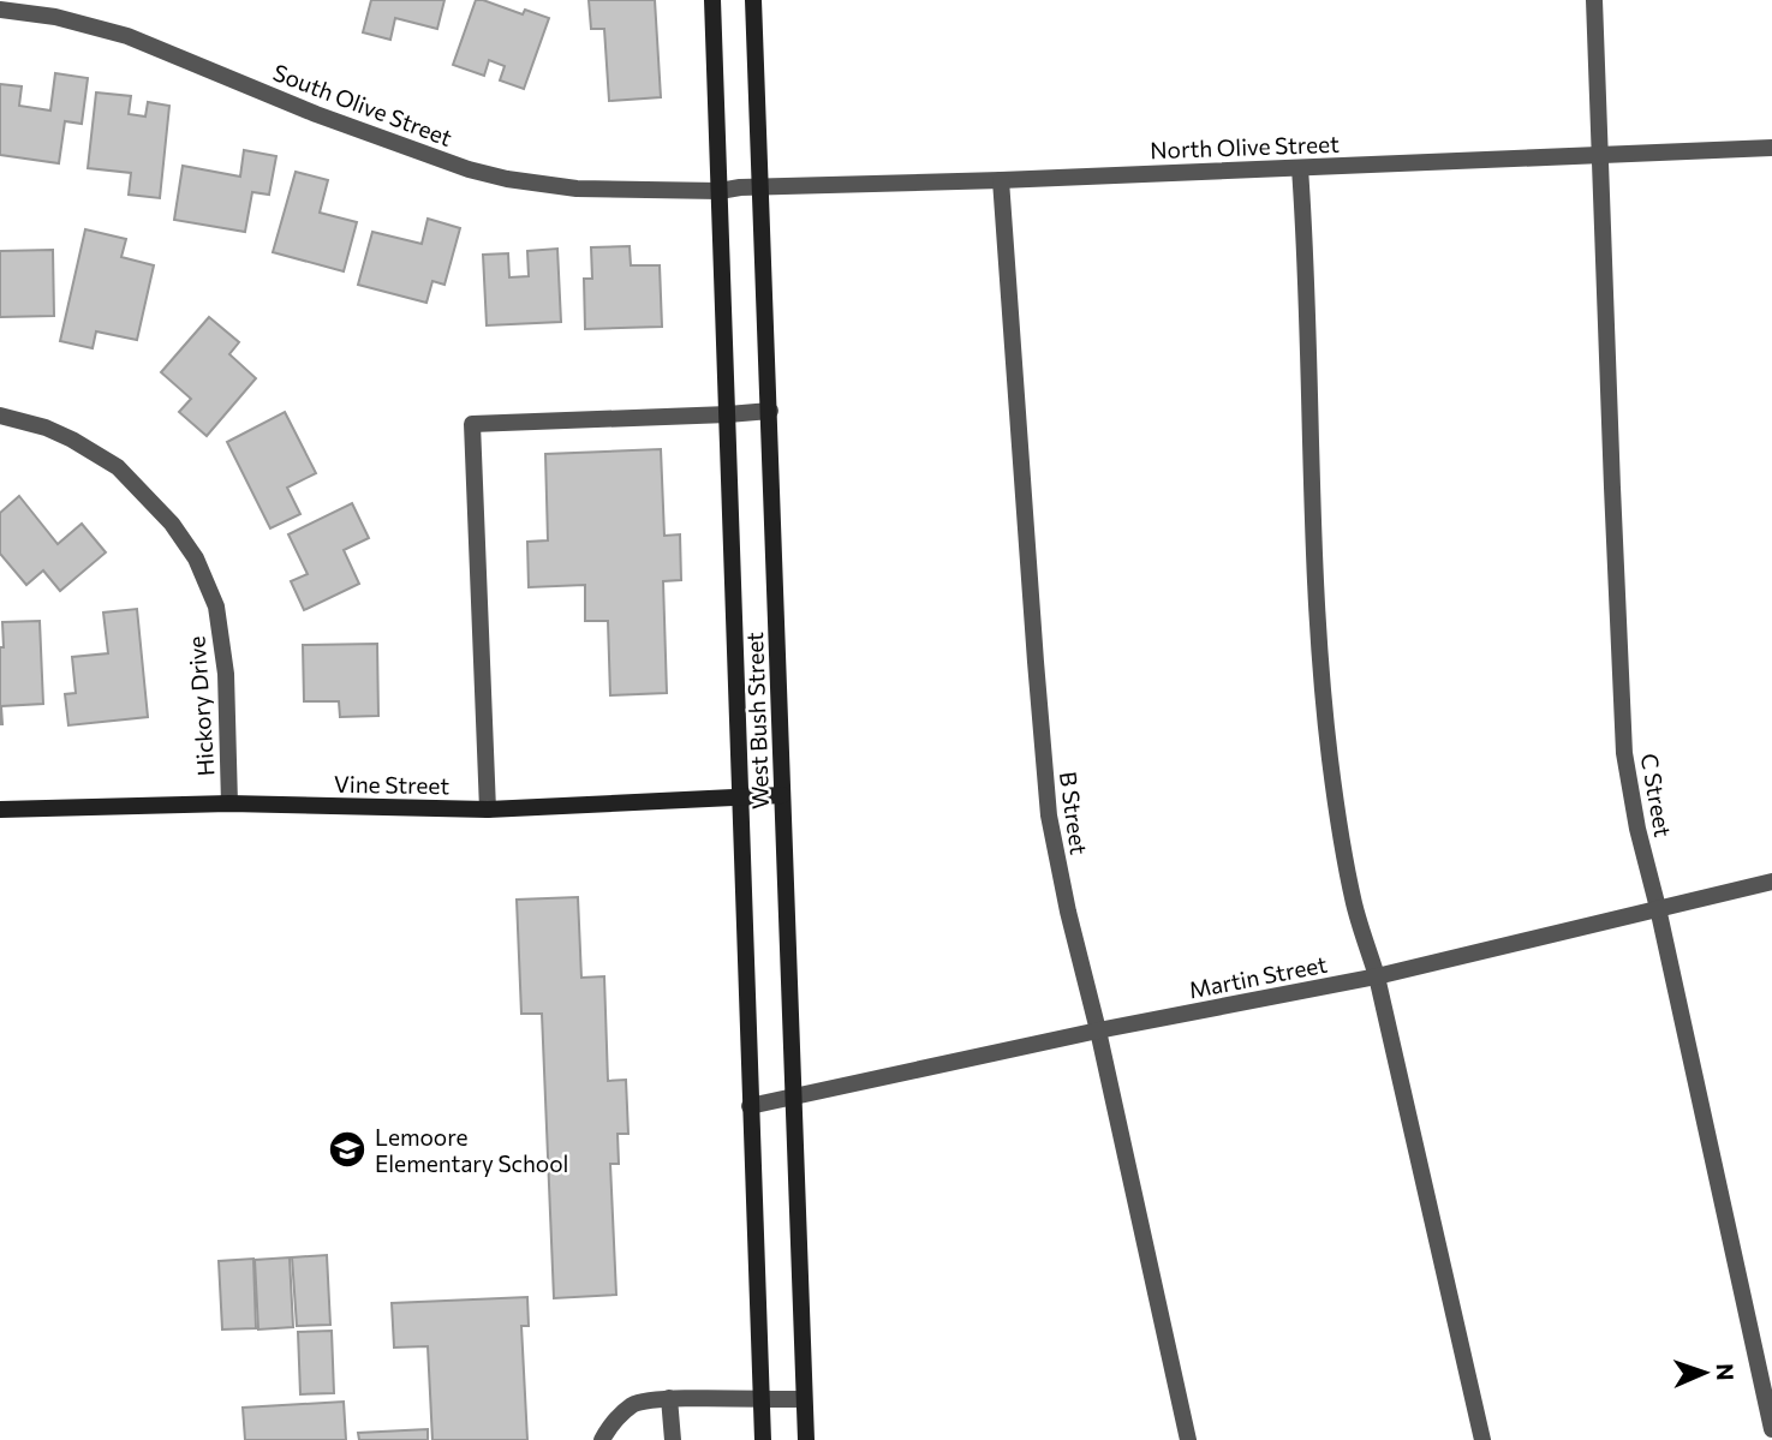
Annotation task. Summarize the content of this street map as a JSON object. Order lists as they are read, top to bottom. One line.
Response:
{"streets":{"main road":["West Bush Street","Vine Street"],"street":["South Olive Street","North Olive Street","Hickory Drive","C Street","B Street","Martin Street"]},"crossings":[["South Olive Street","North Olive Street"],["South Olive Street","West Bush Street"],["North Olive Street","West Bush Street"],["North Olive Street","C Street"],["North Olive Street","B Street"],["Hickory Drive","Vine Street"],["West Bush Street","Vine Street"],["West Bush Street","Martin Street"],["C Street","Martin Street"],["B Street","Martin Street"]],"places":{"school or university":["Lemoore Elementary School"]},"north":"right"}
